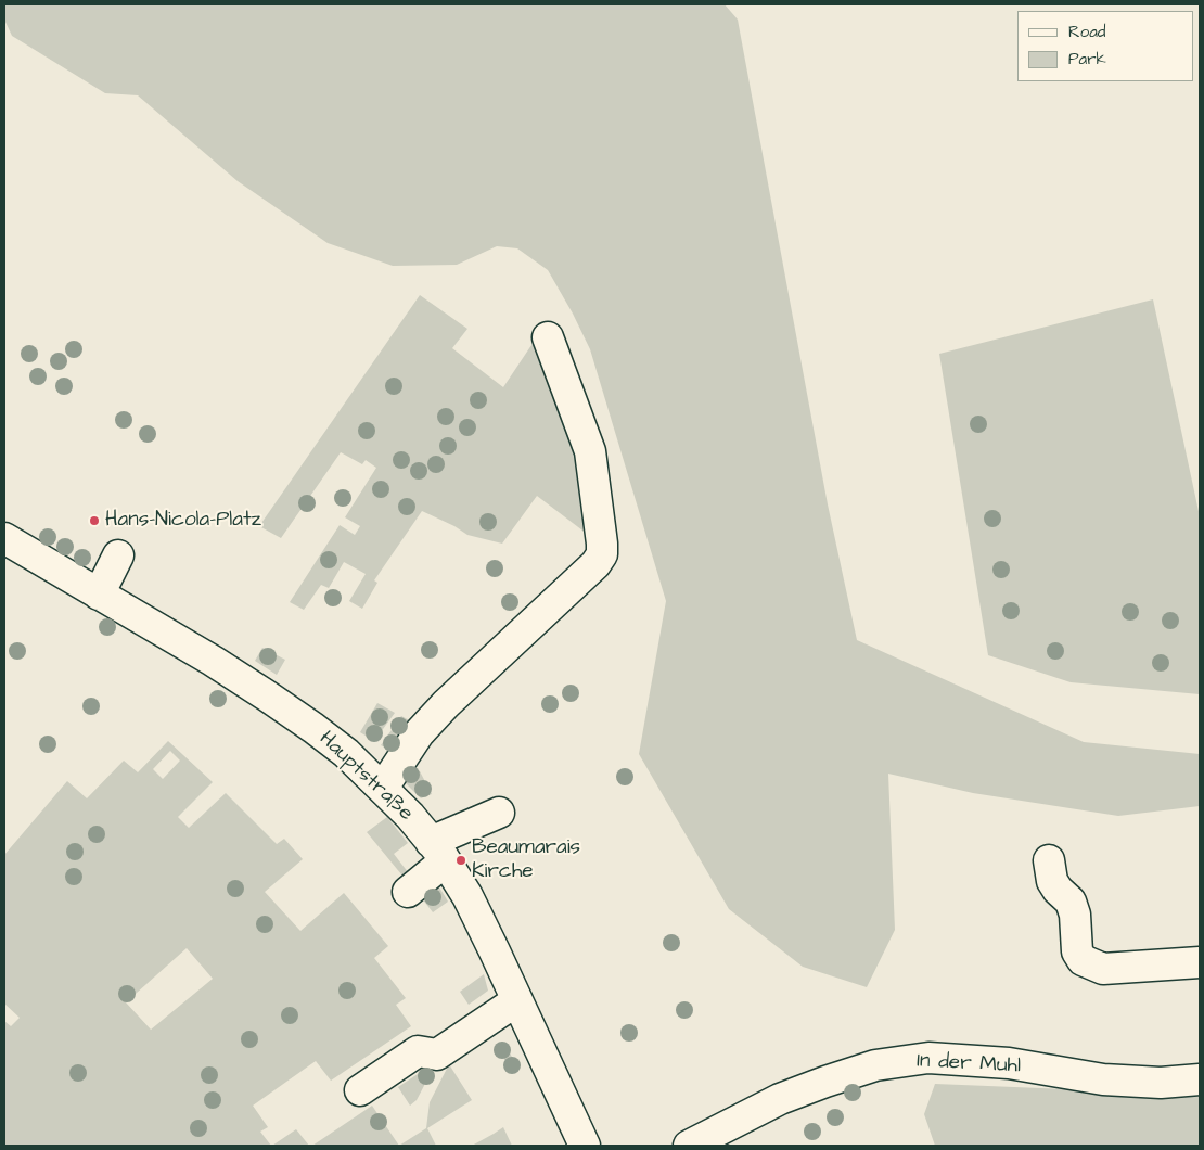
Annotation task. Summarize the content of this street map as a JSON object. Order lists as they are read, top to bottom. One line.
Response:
{"streets":{"street":["Hauptstraße","In der Muhl"]},"places":["Hans-Nicola-Platz","Beaumarais Kirche"],"legend":["Road","Park"]}
